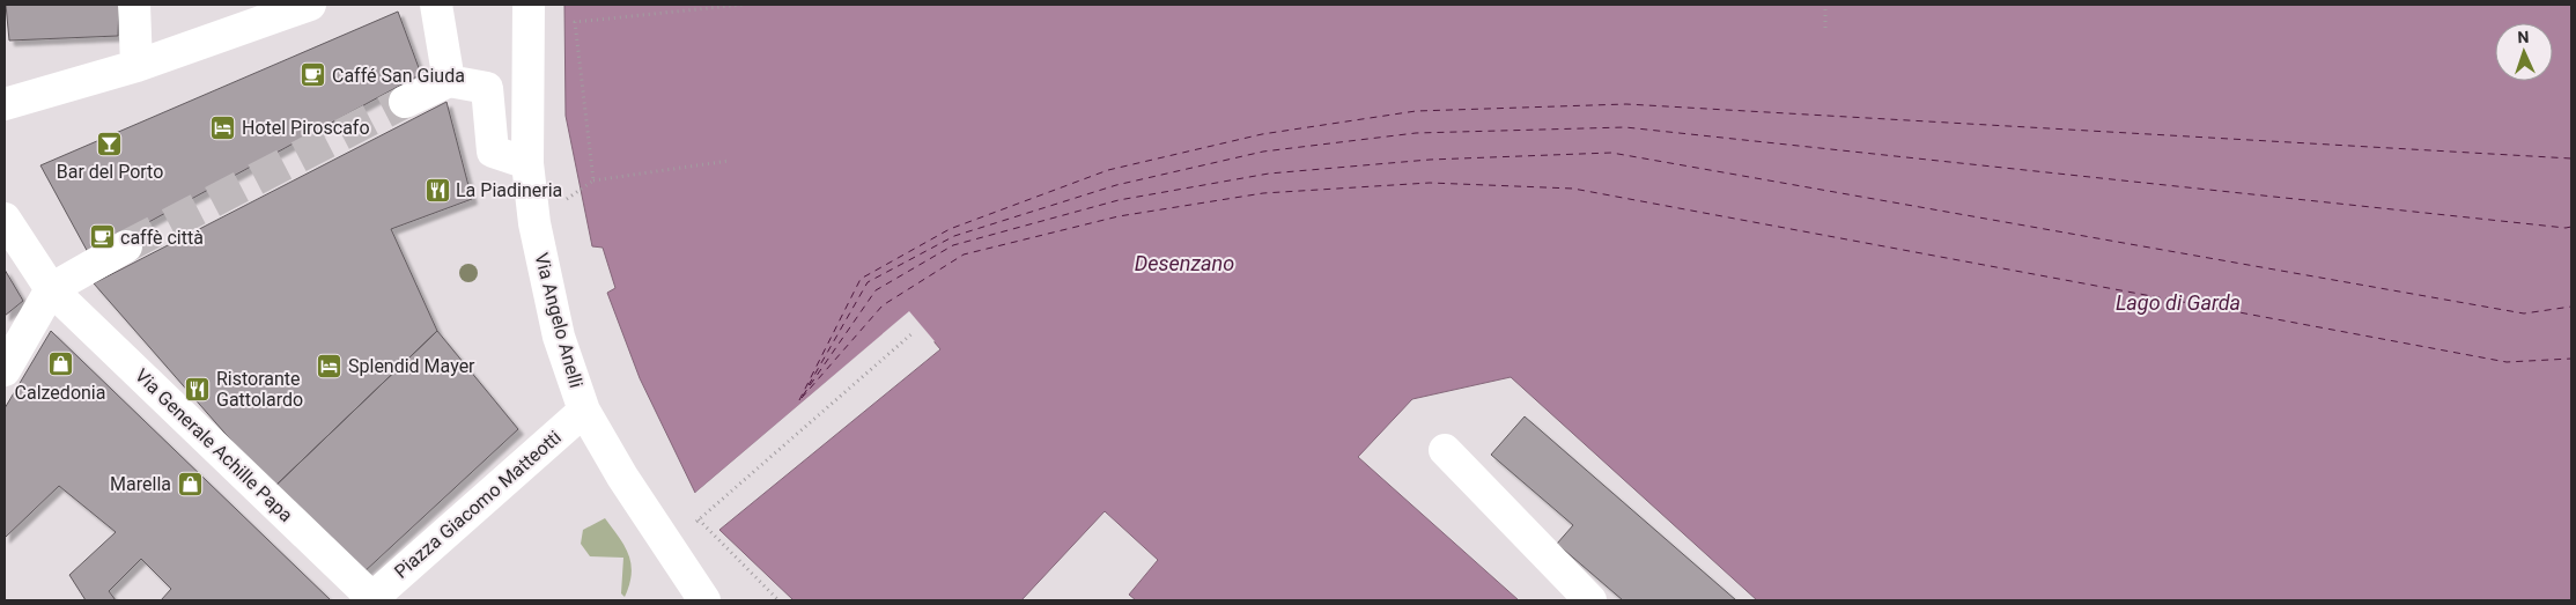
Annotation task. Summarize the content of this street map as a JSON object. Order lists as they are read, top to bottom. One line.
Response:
{"streets":{"street":["Via Angelo Anelli","Via Generale Achille Papa","Piazza Giacomo Matteotti"]},"crossings":[["Via Angelo Anelli","Piazza Giacomo Matteotti"],["Via Generale Achille Papa","Piazza Giacomo Matteotti"]],"water":["Desenzano","Lago di Garda"],"places":{"cafe":["Caffé San Giuda","caffè città"],"hotel":["Hotel Piroscafo","Splendid Mayer"],"bar":["Bar del Porto"],"restaurant":["La Piadineria","Ristorante Gattolardo"],"shop":["Calzedonia","Marella"]},"north":"top"}
